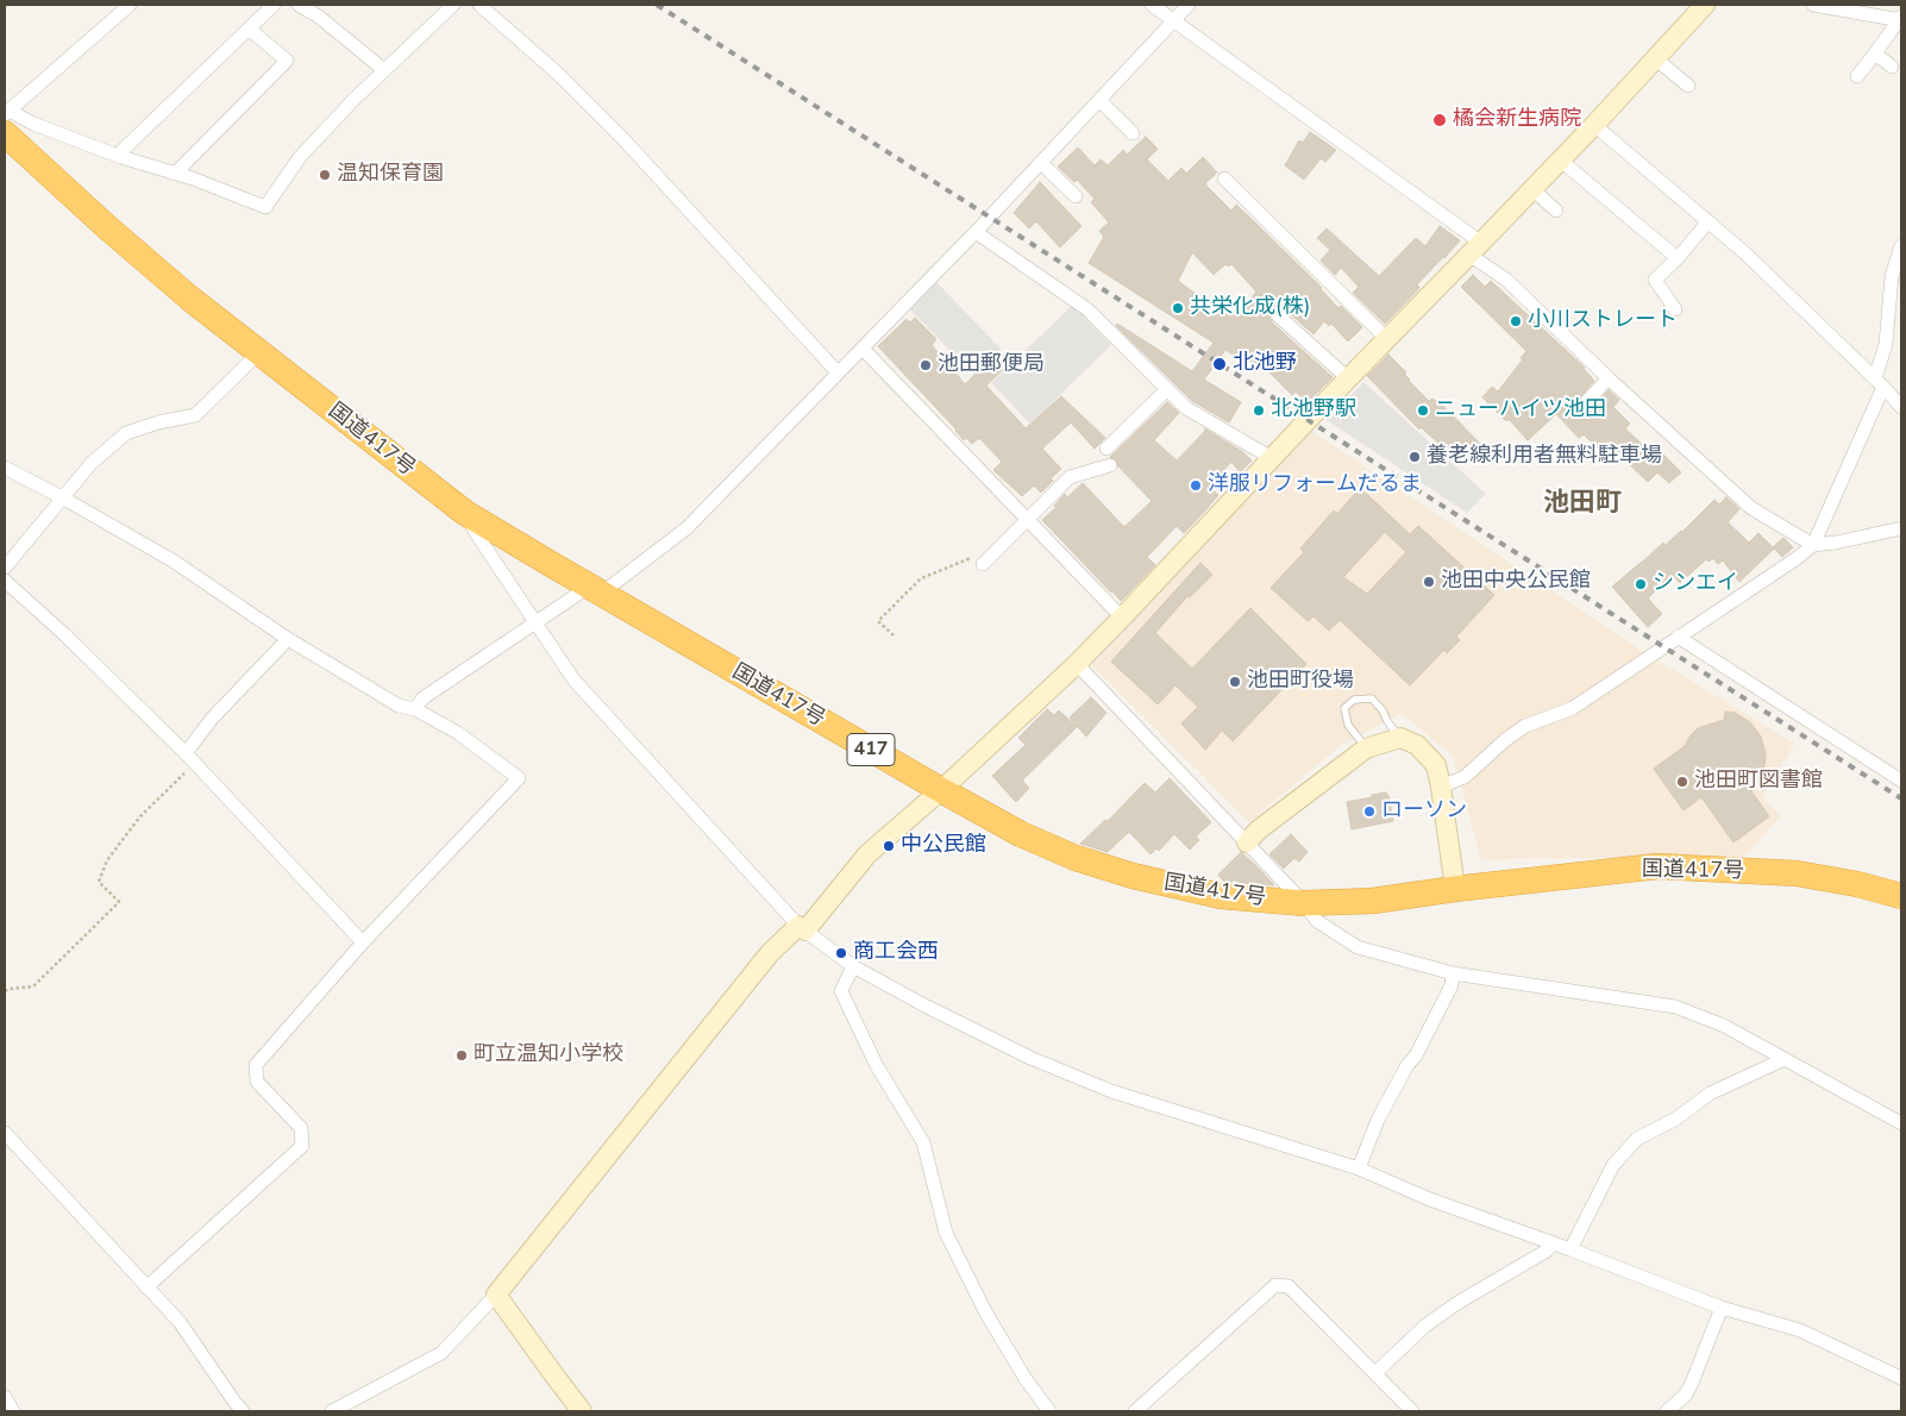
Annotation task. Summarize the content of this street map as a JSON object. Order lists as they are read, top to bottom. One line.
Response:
{"streets":{"highway":["国道417号","417"]},"districts":["池田町"],"places":["橘会新生病院","温知保育園","共栄化成(株)","小川ストレート","北池野","池田郵便局","北池野駅","ニューハイツ池田","養老線利用者無料駐車場","洋服リフォームだるま","池田中央公民館","シンエイ","池田町役場","池田町図書館","ローソン","中公民館","商工会西","町立温知小学校"]}
